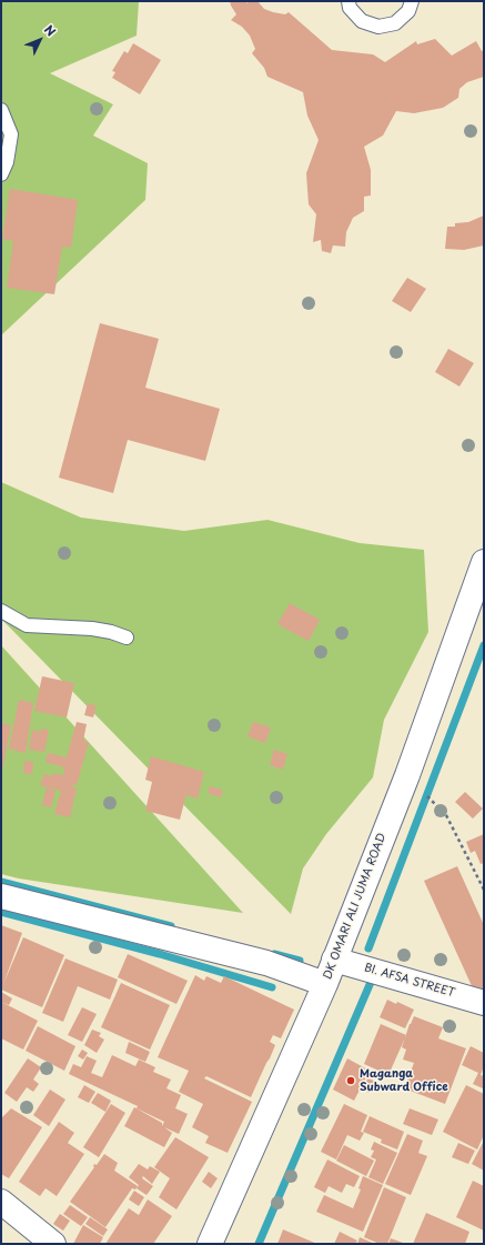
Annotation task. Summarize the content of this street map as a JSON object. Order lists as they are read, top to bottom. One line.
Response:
{"streets":{"street":["DK OMARI ALI JUMA ROAD","BI. AFSA STREET"]},"crossings":[["DK OMARI ALI JUMA ROAD","BI. AFSA STREET"]],"places":["Maganga Subward Office"],"north":"top right"}
